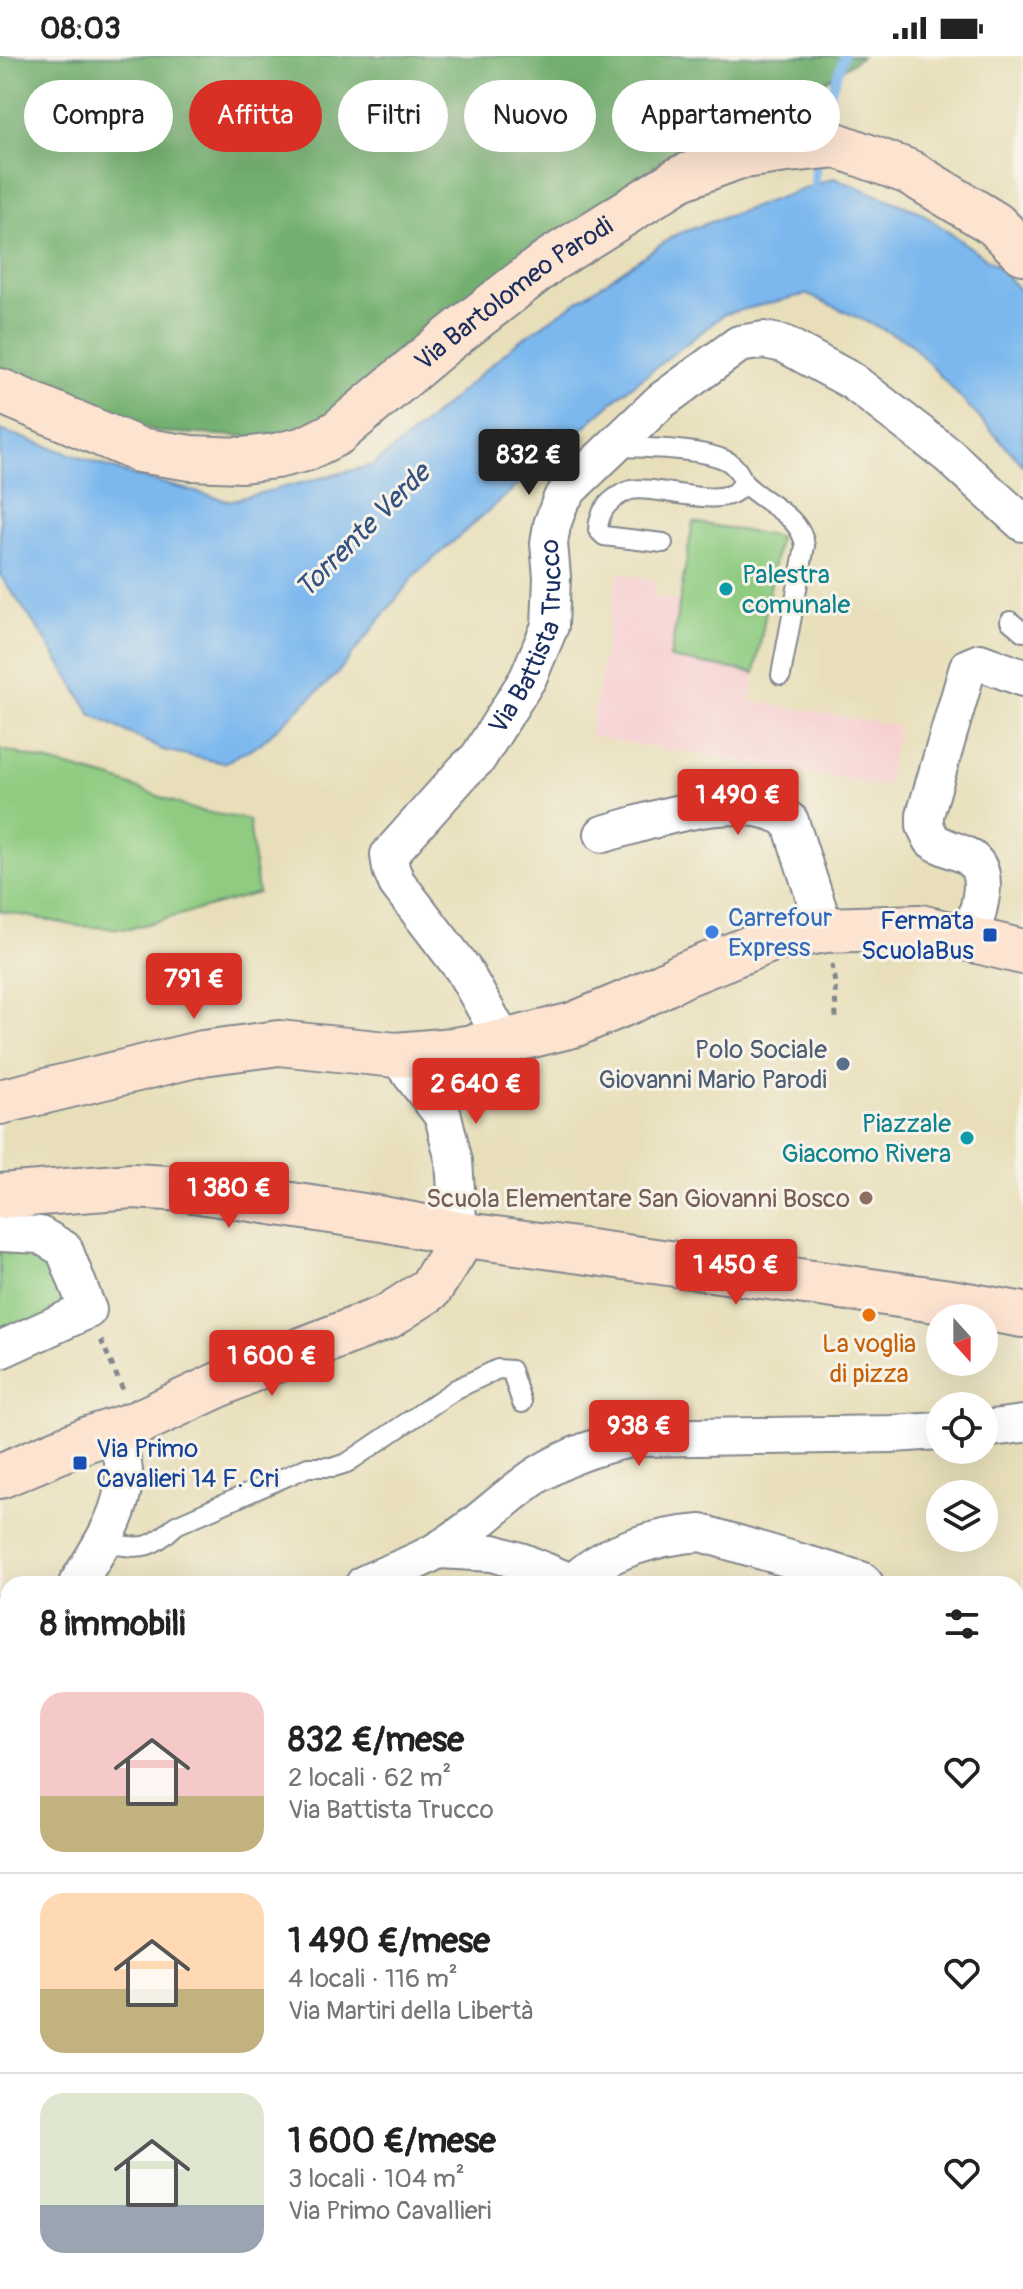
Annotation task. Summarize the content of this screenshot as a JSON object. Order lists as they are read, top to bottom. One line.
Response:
{"streets":{"main road":["Via Bartolomeo Parodi"],"street":["Via Battista Trucco"]},"water":["Torrente Verde"],"places":{"other":["Palestra comunale","Carrefour Express","Polo Sociale Giovanni Mario Parodi","Piazzale Giacomo Rivera","Scuola Elementare San Giovanni Bosco","La voglia di pizza"],"transit":["Fermata ScuolaBus","Via Primo Cavalieri 14 F. Cri"]},"north":"bottom","page":{"status":"08:03","chip":["Compra","Affitta","Filtri","Nuovo","Appartamento"],"price":["832 €","1 490 €","791 €","2 640 €","1 380 €","1 450 €","1 600 €","938 €"],"heading":"8 immobili","list":[{"name":"832 €/mese","note":"2 locali · 62 m² · Via Battista Trucco"},{"name":"1 490 €/mese","note":"4 locali · 116 m² · Via Martiri della Libertà"},{"name":"1 600 €/mese","note":"3 locali · 104 m² · Via Primo Cavallieri"}]}}
